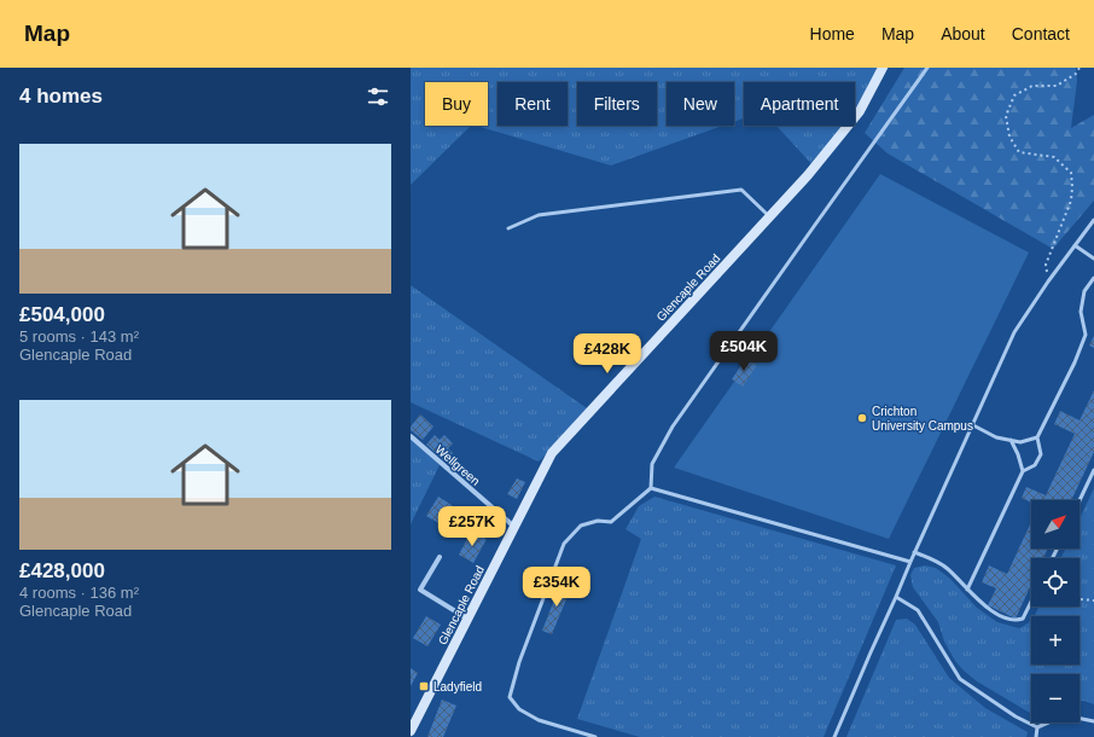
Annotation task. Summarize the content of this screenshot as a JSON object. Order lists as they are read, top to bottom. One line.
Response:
{"streets":{"main road":["Glencaple Road"],"street":["Wellgreen"]},"crossings":[["Glencaple Road","Wellgreen"]],"places":{"other":["Crichton University Campus"],"transit":["Ladyfield"]},"north":"top right","page":{"header":"Map","nav":["Home","Map","About","Contact"],"heading":"4 homes","chip":["Buy","Rent","Filters","New","Apartment"],"list":[{"name":"£504,000","note":"5 rooms · 143 m² · Glencaple Road"},{"name":"£428,000","note":"4 rooms · 136 m² · Glencaple Road"}],"price":["£504K","£428K","£257K","£354K"],"map_buttons":["+","−"]}}
